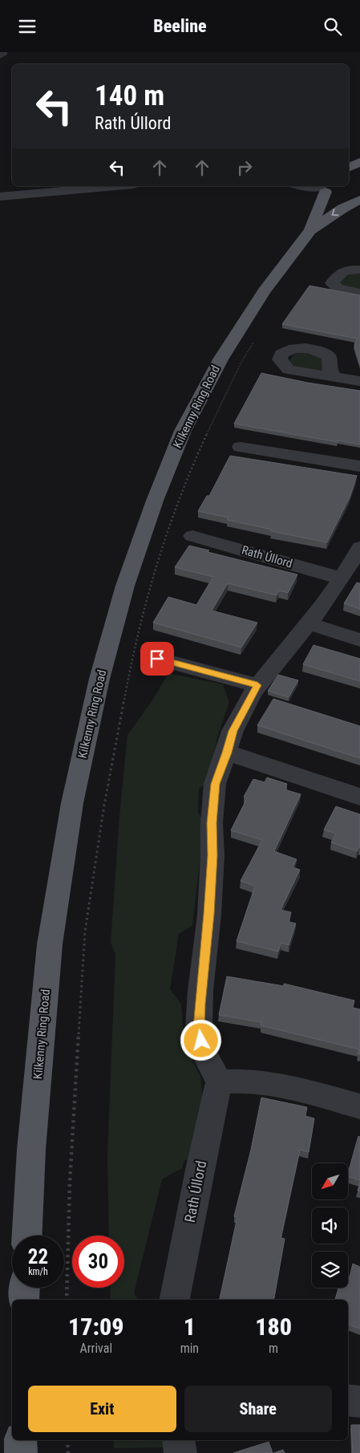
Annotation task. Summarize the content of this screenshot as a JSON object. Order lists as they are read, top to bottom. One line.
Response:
{"streets":{"main road":["Kilkenny Ring Road"],"street":["Rath Úllord"]},"north":"bottom left","page":{"header":"Beeline","turn":["140 m","Rath Úllord"],"speed":"22 km/h","limit":"30","eta":["17:09","Arrival","1","min","180","m"],"buttons":["Exit","Share"]}}
